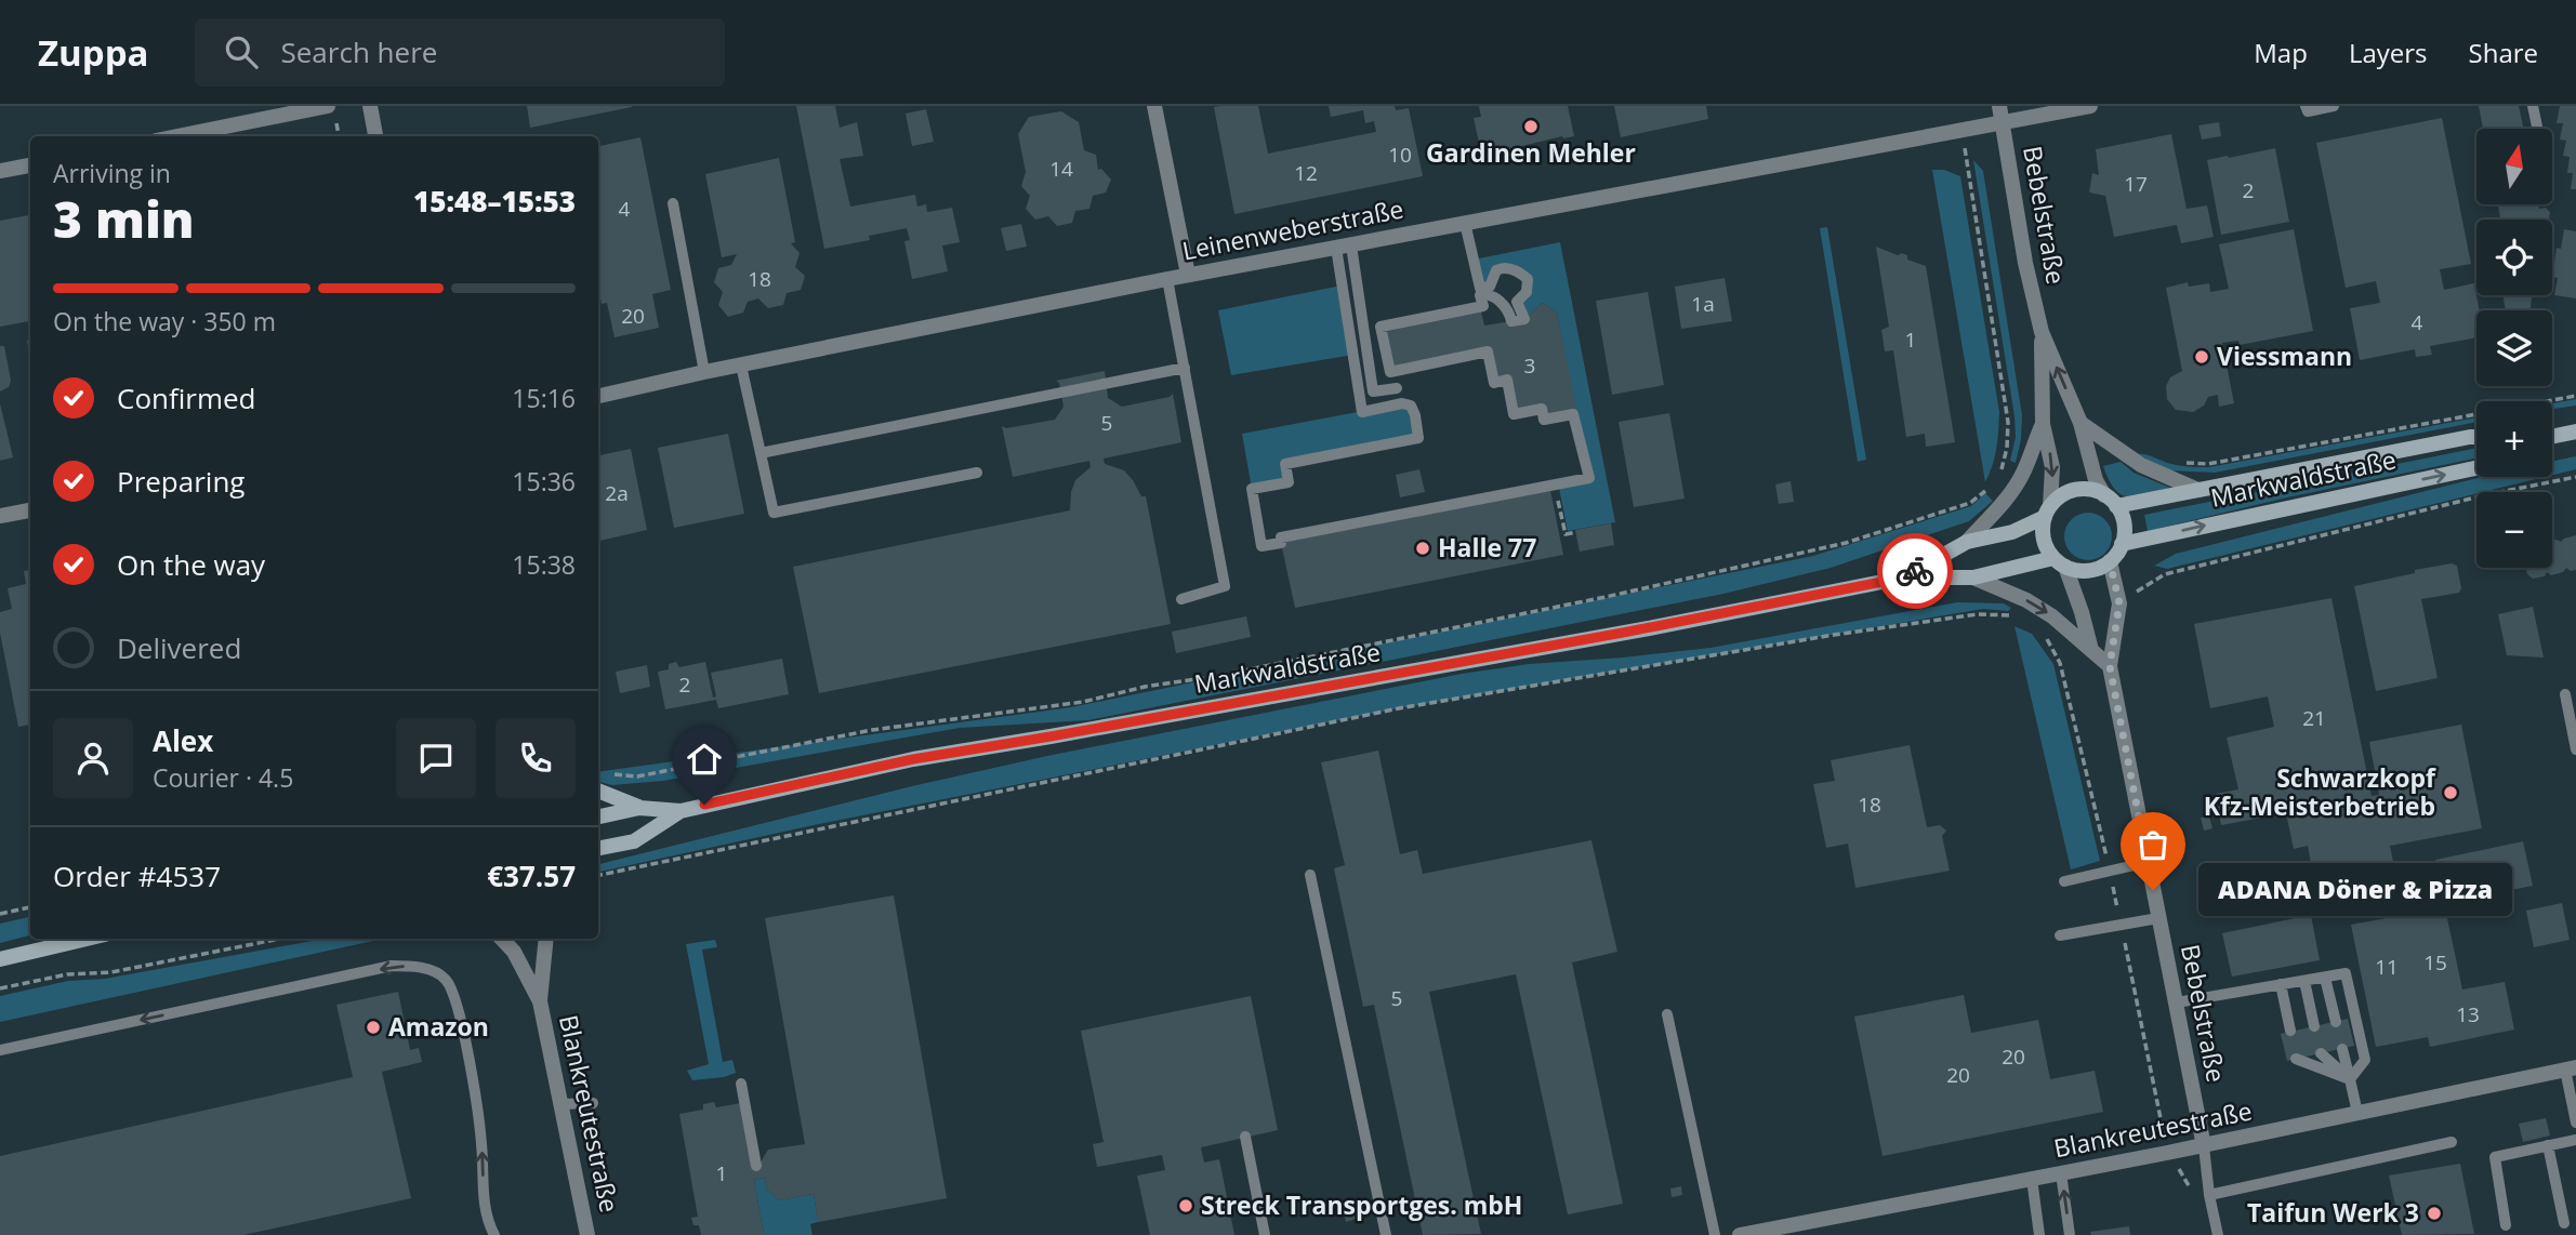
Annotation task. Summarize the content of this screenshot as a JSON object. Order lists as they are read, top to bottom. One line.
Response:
{"streets":{"main road":["Markwaldstraße"],"street":["Bebelstraße","Leinenweberstraße","Blankreutestraße"]},"crossings":[["Bebelstraße","Leinenweberstraße"],["Bebelstraße","Markwaldstraße"],["Bebelstraße","Blankreutestraße"]],"places":["Gardinen Mehler","Viessmann","Halle 77","Schwarzkopf Kfz-Meisterbetrieb","ADANA Döner & Pizza","Amazon","Streck Transportges. mbH","Taifun Werk 3"],"house_numbers":["10","14","12","17","2","4","18","1a","20","4","1","3","5","2a","2","21","18","15","11","5","13","20","20","1"],"north":"top","page":{"header":"Zuppa","search":"Search here","nav":["Map","Layers","Share"],"map_buttons":["+","−"],"heading":["3 min","Arriving in","15:48–15:53"],"panel":["Alex","Courier · 4.5","Order #4537","€37.57"],"bar":"On the way · 350 m","list":[["Confirmed","15:16"],["Preparing","15:36"],["On the way","15:38"],"Delivered"],"bubble":"ADANA Döner & Pizza"}}
